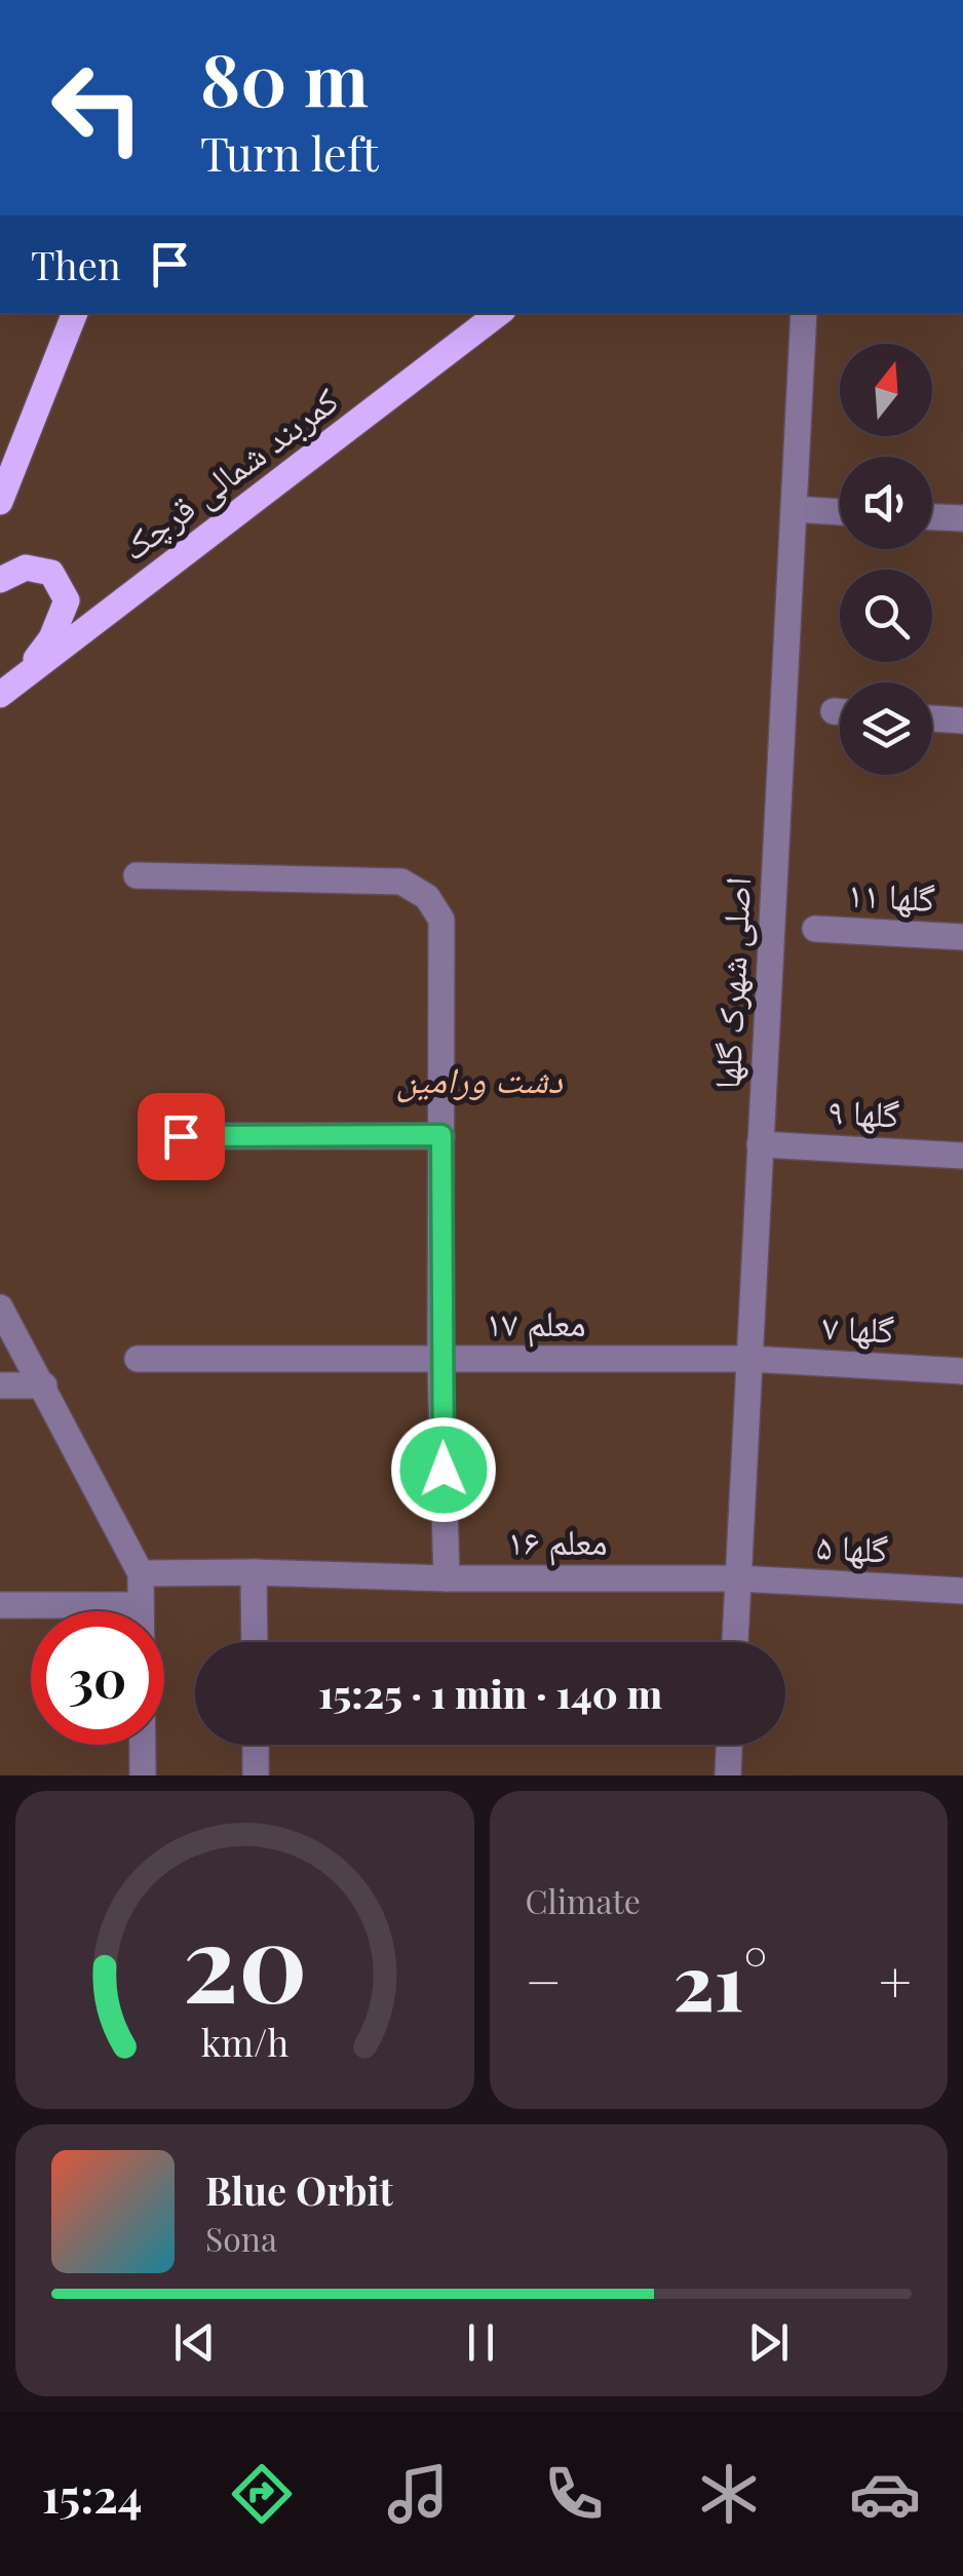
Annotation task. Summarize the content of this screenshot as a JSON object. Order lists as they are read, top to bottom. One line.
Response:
{"streets":{"main road":["کمربند شمالی قرچک"],"street":["گلها ۱۱","اصلی شهرک گلها","گلها ۹","معلم ۱۷","گلها ۷","معلم ۱۶","گلها ۵"]},"crossings":[["اصلی شهرک گلها","گلها ۹"],["اصلی شهرک گلها","معلم ۱۷"],["اصلی شهرک گلها","گلها ۷"],["اصلی شهرک گلها","معلم ۱۶"],["اصلی شهرک گلها","گلها ۵"],["معلم ۱۷","گلها ۷"],["معلم ۱۶","گلها ۵"]],"parks":["دشت ورامین"],"north":"top","page":{"turn":["80 m","Turn left"],"then":"Then","limit":"30","trip":"15:25 · 1 min · 140 m","tile":"Climate","heat":["−","21°","+"],"song":["Blue Orbit","Sona"],"tabs":"15:24","gauge":["20","km/h"]}}
